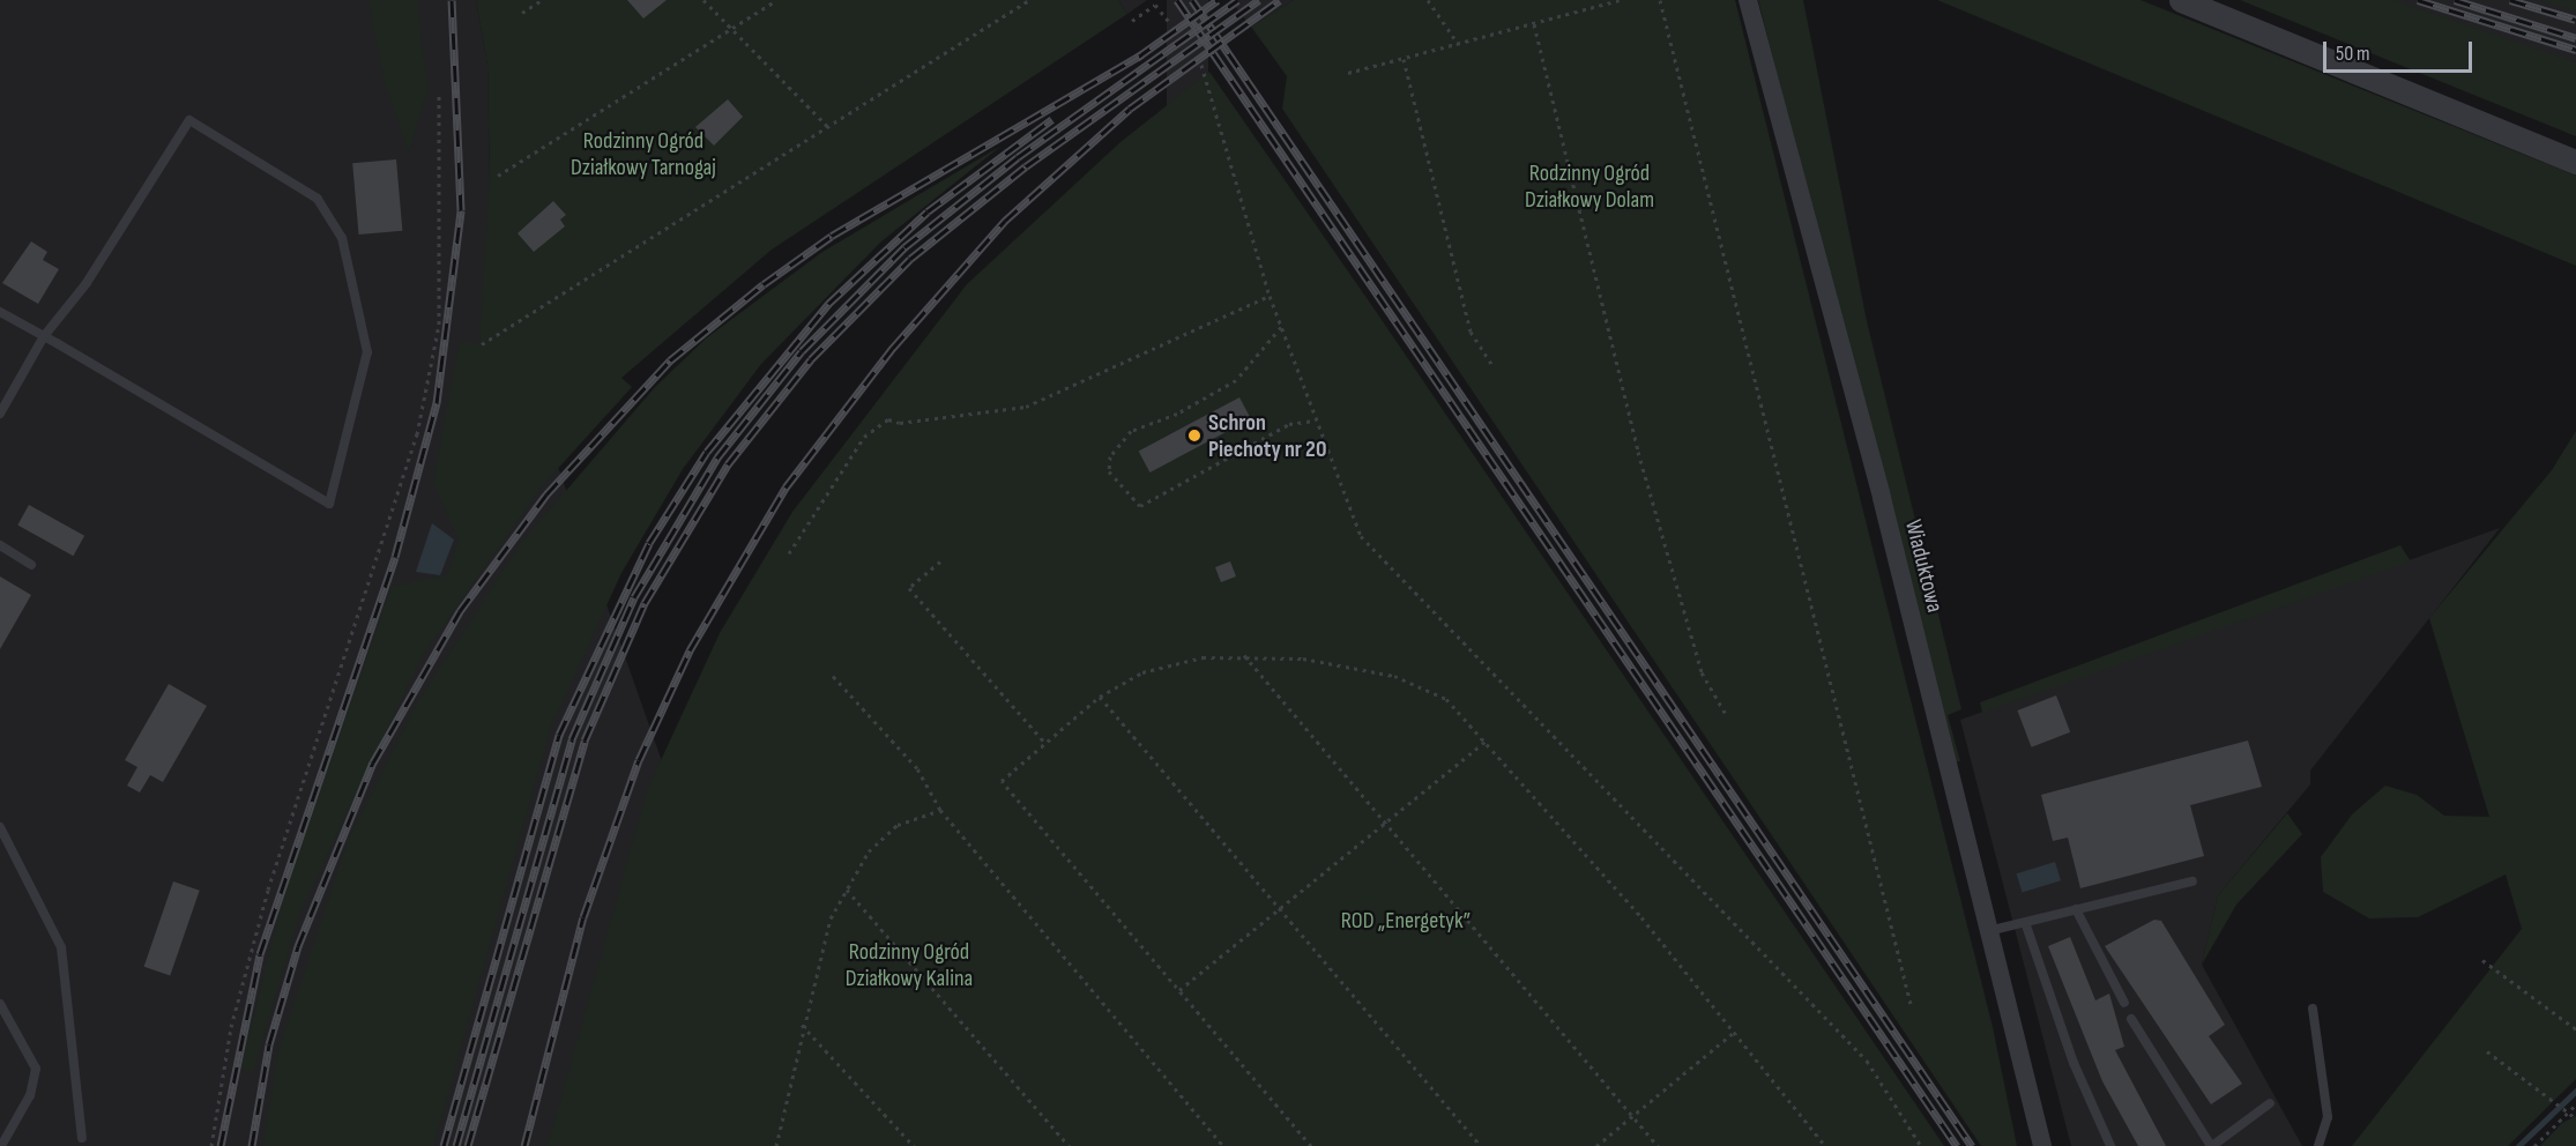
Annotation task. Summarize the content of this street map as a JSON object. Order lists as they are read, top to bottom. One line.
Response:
{"streets":{"street":["Wiaduktowa"]},"parks":["Rodzinny Ogród Działkowy Tarnogaj","Rodzinny Ogród Działkowy Dolam","ROD „Energetyk”","Rodzinny Ogród Działkowy Kalina"],"places":["Schron Piechoty nr 20"],"scale_bar":"50 m"}
